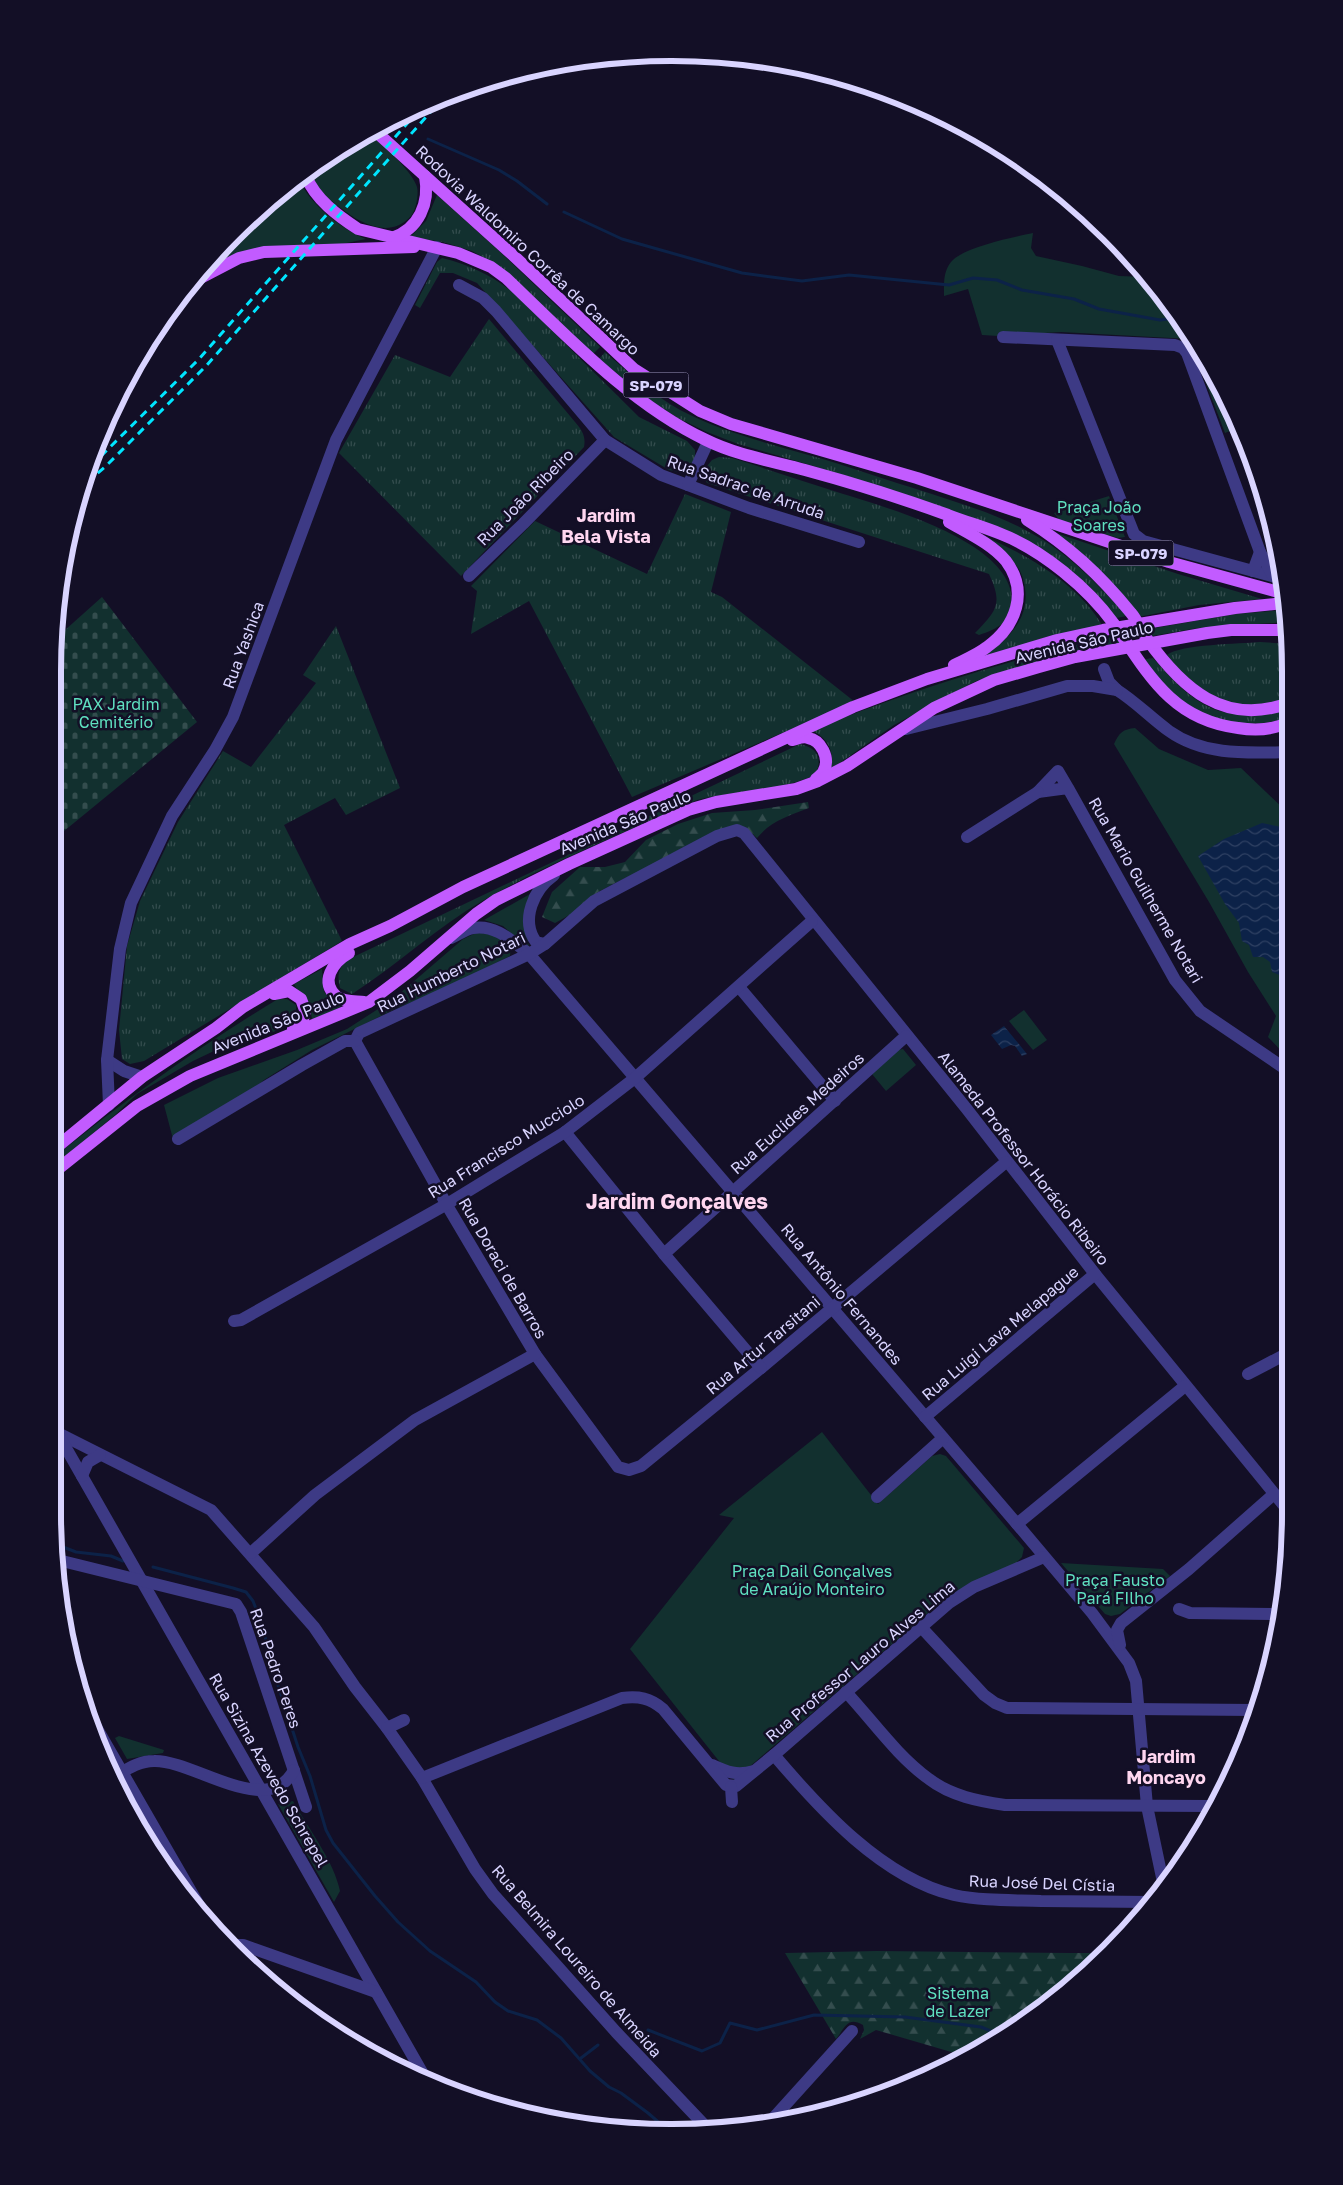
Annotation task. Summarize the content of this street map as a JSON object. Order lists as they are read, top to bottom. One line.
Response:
{"streets":{"main road":["Rodovia Waldomiro Corrêa de Camargo","SP-079","Avenida São Paulo"],"street":["Rua Sadrac de Arruda","Rua Joāo Ribeiro","Rua Yashica","Rua Mario Guilherme Notari","Rua Humberto Notari","Rua Euclides Medeiros","Rua Francisco Mucciolo","Alameda Professor Horácio Ribeiro","Rua Doraci de Barros","Rua Antônio Fernandes","Rua Luigi Lava Melapague","Rua Artur Tarsitani","Rua Professor Lauro Alves Lima","Rua Pedro Peres","Rua Sizina Azevedo Schrepel","Rua José Del Cístia","Rua Belmira Loureiro de Almeida"]},"crossings":[["SP-079","Avenida São Paulo"],["SP-079","Rua Yashica"],["Rua Sadrac de Arruda","Rua Joāo Ribeiro"],["Avenida São Paulo","Rua Yashica"],["Avenida São Paulo","Rua Antônio Fernandes"],["Rua Humberto Notari","Alameda Professor Horácio Ribeiro"],["Rua Humberto Notari","Rua Doraci de Barros"],["Rua Humberto Notari","Rua Antônio Fernandes"],["Rua Euclides Medeiros","Alameda Professor Horácio Ribeiro"],["Rua Euclides Medeiros","Rua Antônio Fernandes"],["Rua Francisco Mucciolo","Alameda Professor Horácio Ribeiro"],["Rua Francisco Mucciolo","Rua Doraci de Barros"],["Rua Francisco Mucciolo","Rua Antônio Fernandes"],["Alameda Professor Horácio Ribeiro","Rua Luigi Lava Melapague"],["Alameda Professor Horácio Ribeiro","Rua Artur Tarsitani"],["Rua Doraci de Barros","Rua Artur Tarsitani"],["Rua Antônio Fernandes","Rua Luigi Lava Melapague"],["Rua Antônio Fernandes","Rua Artur Tarsitani"],["Rua Antônio Fernandes","Rua Professor Lauro Alves Lima"],["Rua Professor Lauro Alves Lima","Rua José Del Cístia"],["Rua Pedro Peres","Rua Sizina Azevedo Schrepel"]],"districts":["Jardim Bela Vista","Jardim Gonçalves","Jardim Moncayo"],"parks":["Praça João Soares","PAX Jardim Cemitério","Praça Dail Gonçalves de Araújo Monteiro","Praça Fausto Pará FIlho","Sistema de Lazer"]}
